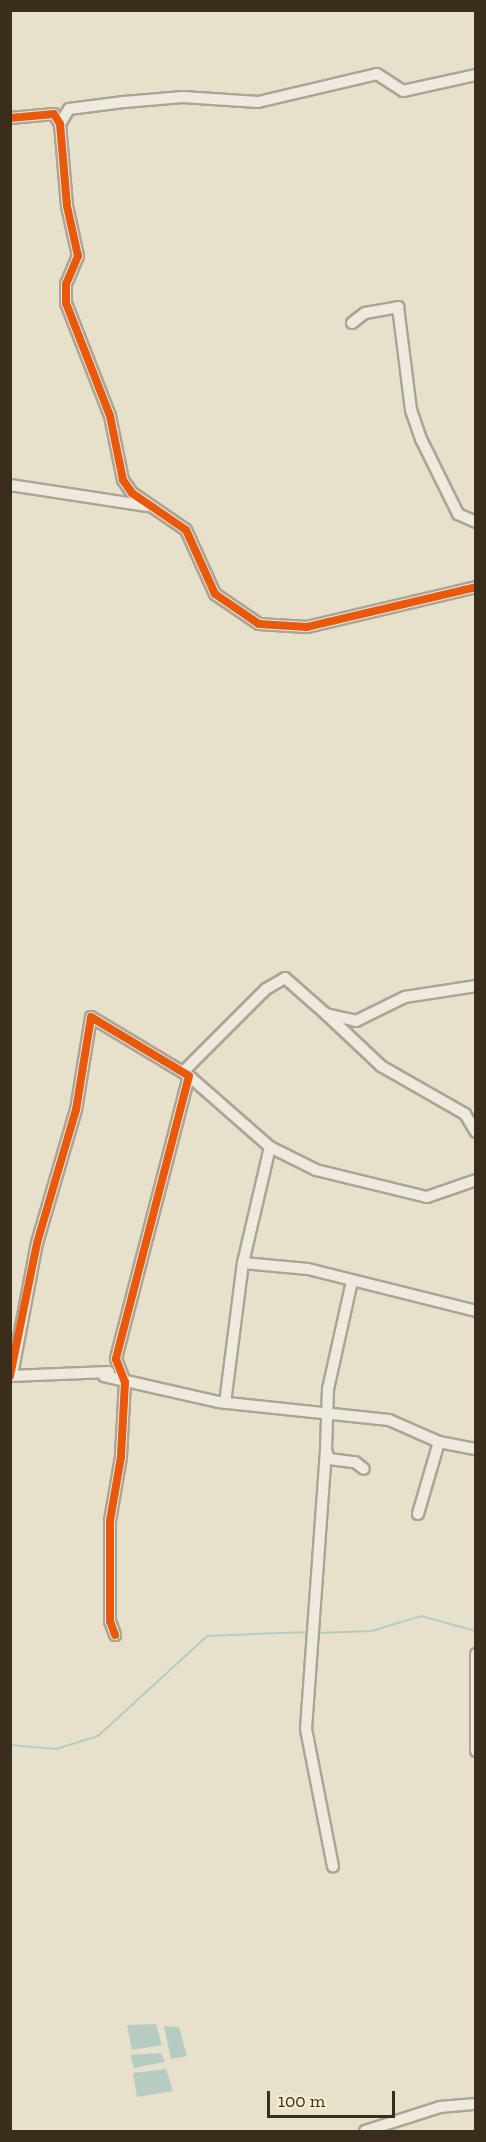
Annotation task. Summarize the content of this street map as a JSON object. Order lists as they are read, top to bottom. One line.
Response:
{"scale_bar":"100 m"}
